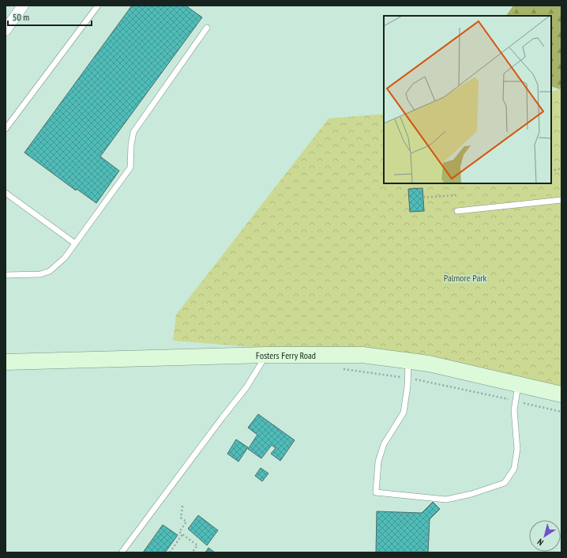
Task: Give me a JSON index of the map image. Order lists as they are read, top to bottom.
{
  "streets": {
    "street": ["Fosters Ferry Road"]
  },
  "parks": ["Palmore Park"],
  "scale_bar": "50 m",
  "north": "bottom left"
}
